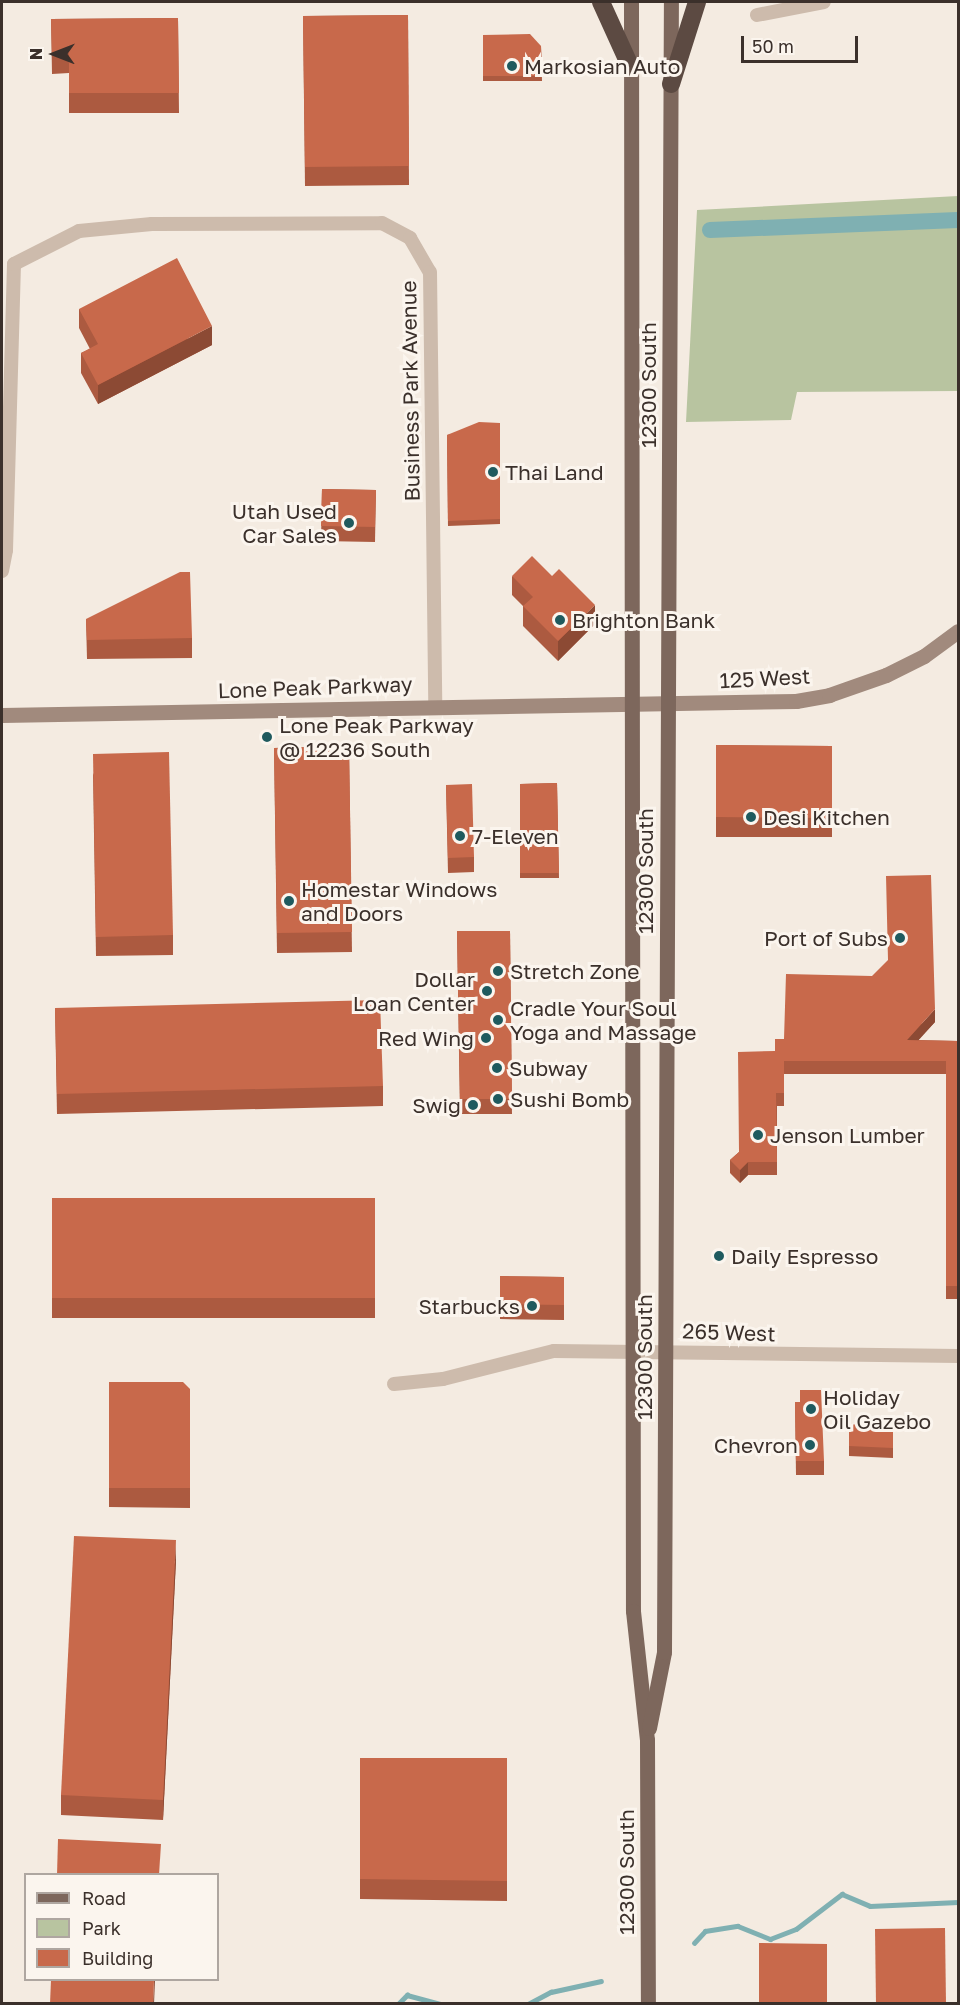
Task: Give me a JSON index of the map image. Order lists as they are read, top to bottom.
{
  "streets": {
    "main road": ["12300 South", "125 West", "Lone Peak Parkway"],
    "street": ["Business Park Avenue", "265 West"]
  },
  "crossings": [
    ["12300 South", "125 West"],
    ["12300 South", "Lone Peak Parkway"],
    ["12300 South", "265 West"],
    ["Business Park Avenue", "Lone Peak Parkway"],
    ["125 West", "Lone Peak Parkway"]
  ],
  "places": [
    "Markosian Auto",
    "Thai Land",
    "Utah Used Car Sales",
    "Brighton Bank",
    "Lone Peak Parkway @ 12236 South",
    "Desi Kitchen",
    "7-Eleven",
    "Homestar Windows and Doors",
    "Port of Subs",
    "Stretch Zone",
    "Dollar Loan Center",
    "Cradle Your Soul Yoga and Massage",
    "Red Wing",
    "Subway",
    "Sushi Bomb",
    "Swig",
    "Jenson Lumber",
    "Daily Espresso",
    "Starbucks",
    "Holiday Oil Gazebo",
    "Chevron"
  ],
  "legend": ["Road", "Park", "Building"],
  "scale_bar": "50 m",
  "north": "left"
}
